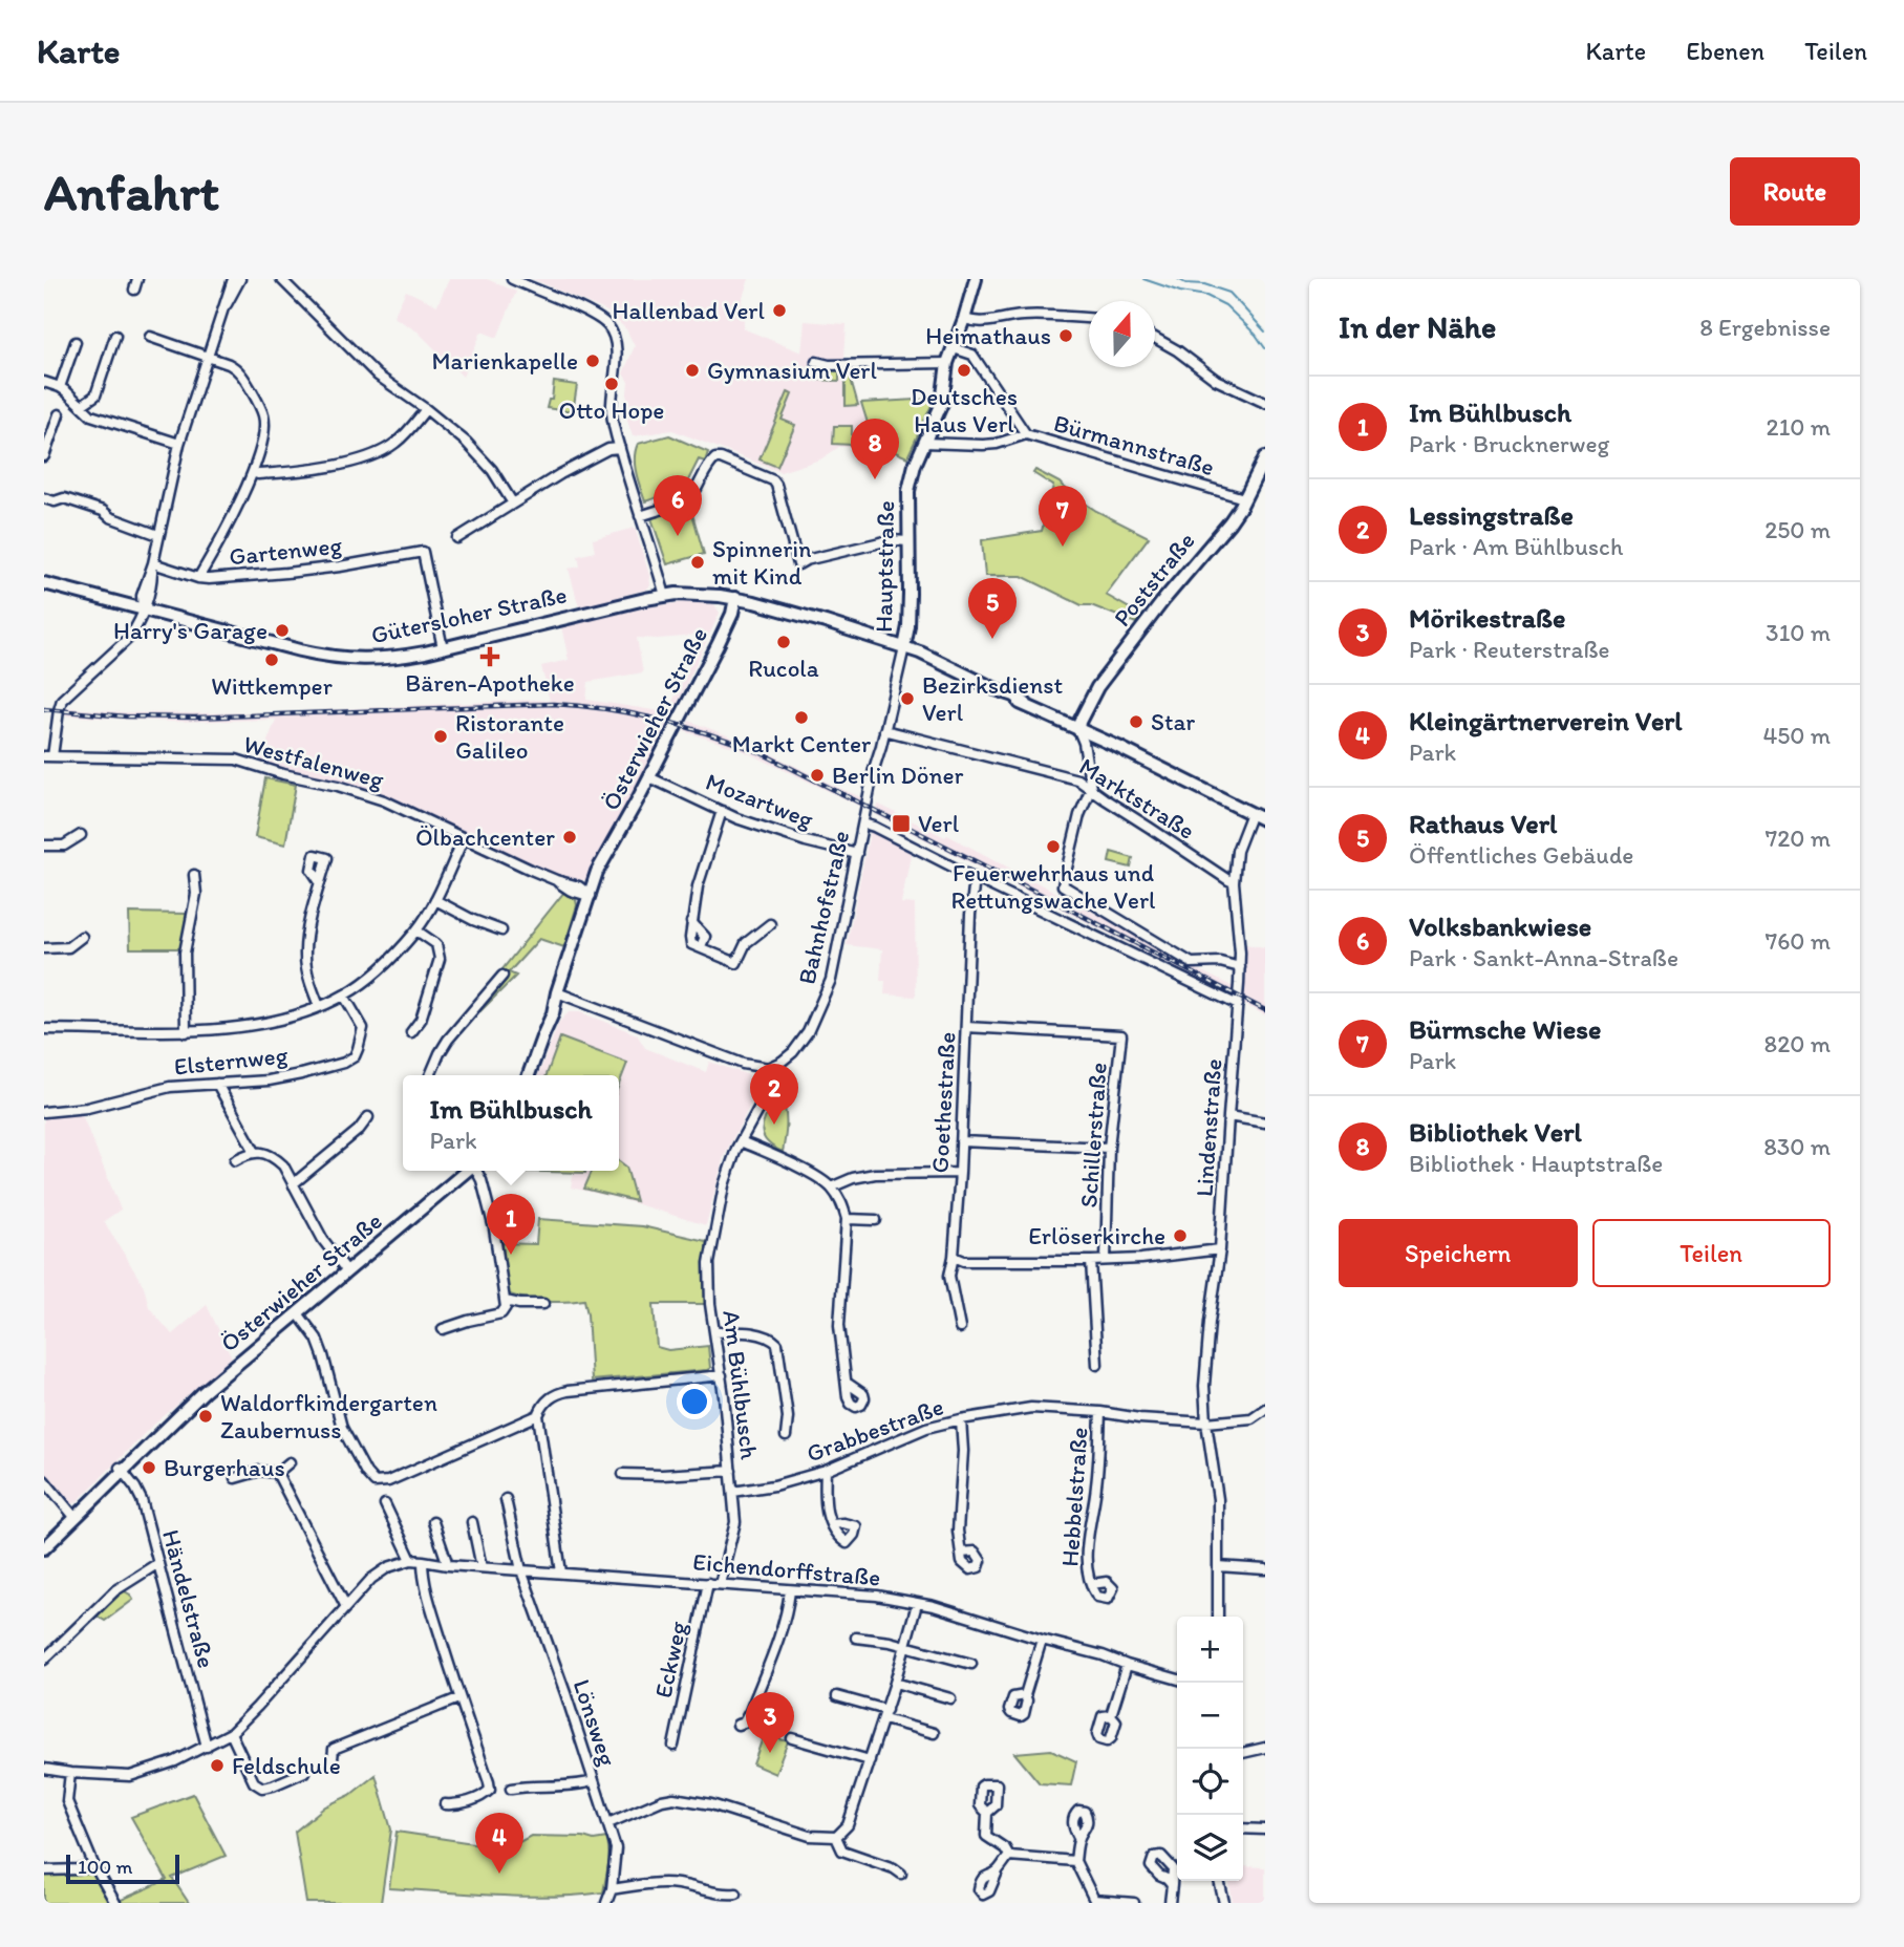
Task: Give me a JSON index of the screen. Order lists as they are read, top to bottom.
{
  "streets": {
    "street": [
      "Bürmannstraße",
      "Gartenweg",
      "Hauptstraße",
      "Poststraße",
      "Gütersloher Straße",
      "Österwieher Straße",
      "Westfalenweg",
      "Marktstraße",
      "Mozartweg",
      "Bahnhofstraße",
      "Elsternweg",
      "Goethestraße",
      "Lindenstraße",
      "Schillerstraße",
      "Am Bühlbusch",
      "Grabbestraße",
      "Hebbelstraße",
      "Eichendorffstraße",
      "Händelstraße",
      "Eckweg",
      "Lönsweg"
    ]
  },
  "crossings": [
    ["Bürmannstraße", "Hauptstraße"],
    ["Bürmannstraße", "Poststraße"],
    ["Gartenweg", "Gütersloher Straße"],
    ["Hauptstraße", "Gütersloher Straße"],
    ["Hauptstraße", "Bahnhofstraße"],
    ["Poststraße", "Gütersloher Straße"],
    ["Gütersloher Straße", "Österwieher Straße"],
    ["Gütersloher Straße", "Bahnhofstraße"],
    ["Gütersloher Straße", "Lindenstraße"],
    ["Österwieher Straße", "Westfalenweg"],
    ["Österwieher Straße", "Mozartweg"],
    ["Österwieher Straße", "Händelstraße"],
    ["Marktstraße", "Bahnhofstraße"],
    ["Marktstraße", "Lindenstraße"],
    ["Mozartweg", "Bahnhofstraße"],
    ["Bahnhofstraße", "Am Bühlbusch"],
    ["Goethestraße", "Schillerstraße"],
    ["Lindenstraße", "Grabbestraße"],
    ["Am Bühlbusch", "Grabbestraße"],
    ["Am Bühlbusch", "Eichendorffstraße"],
    ["Grabbestraße", "Hebbelstraße"],
    ["Eichendorffstraße", "Händelstraße"],
    ["Eichendorffstraße", "Eckweg"],
    ["Eichendorffstraße", "Lönsweg"]
  ],
  "places": {
    "other": [
      "Hallenbad Verl",
      "Heimathaus",
      "Marienkapelle",
      "Gymnasium Verl",
      "Deutsches Haus Verl",
      "Otto Hope",
      "Spinnerin mit Kind",
      "Harry's Garage",
      "Rucola",
      "Wittkemper",
      "Bezirksdienst Verl",
      "Markt Center",
      "Star",
      "Ristorante Galileo",
      "Berlin Döner",
      "Ölbachcenter",
      "Feuerwehrhaus und Rettungswache Verl",
      "Erlöserkirche",
      "Waldorfkindergarten Zaubernuss",
      "Burgerhaus",
      "Feldschule"
    ],
    "health": ["Bären-Apotheke"],
    "transit": ["Verl"]
  },
  "scale_bar": "100 m",
  "north": "top",
  "page": {
    "header": "Karte",
    "nav": ["Karte", "Ebenen", "Teilen"],
    "buttons": [
      "Route",
      ["Speichern", "Teilen"]
    ],
    "title": "Anfahrt",
    "heading": ["In der Nähe", "8 Ergebnisse"],
    "list": [
      {
        "mark": "1",
        "name": "Im Bühlbusch",
        "note": "Park · Brucknerweg",
        "value": "210 m"
      },
      {
        "mark": "2",
        "name": "Lessingstraße",
        "note": "Park · Am Bühlbusch",
        "value": "250 m"
      },
      {
        "mark": "3",
        "name": "Mörikestraße",
        "note": "Park · Reuterstraße",
        "value": "310 m"
      },
      {
        "mark": "4",
        "name": "Kleingärtnerverein Verl",
        "note": "Park",
        "value": "450 m"
      },
      {
        "mark": "5",
        "name": "Rathaus Verl",
        "note": "Öffentliches Gebäude",
        "value": "720 m"
      },
      {
        "mark": "6",
        "name": "Volksbankwiese",
        "note": "Park · Sankt-Anna-Straße",
        "value": "760 m"
      },
      {
        "mark": "7",
        "name": "Bürmsche Wiese",
        "note": "Park",
        "value": "820 m"
      },
      {
        "mark": "8",
        "name": "Bibliothek Verl",
        "note": "Bibliothek · Hauptstraße",
        "value": "830 m"
      }
    ],
    "pins": [
      "8",
      "6",
      "7",
      "5",
      "2",
      "1",
      "3",
      "4"
    ],
    "popup": ["Im Bühlbusch", "Park"],
    "map_buttons": ["+", "−"],
    "scale": "100 m"
  }
}
